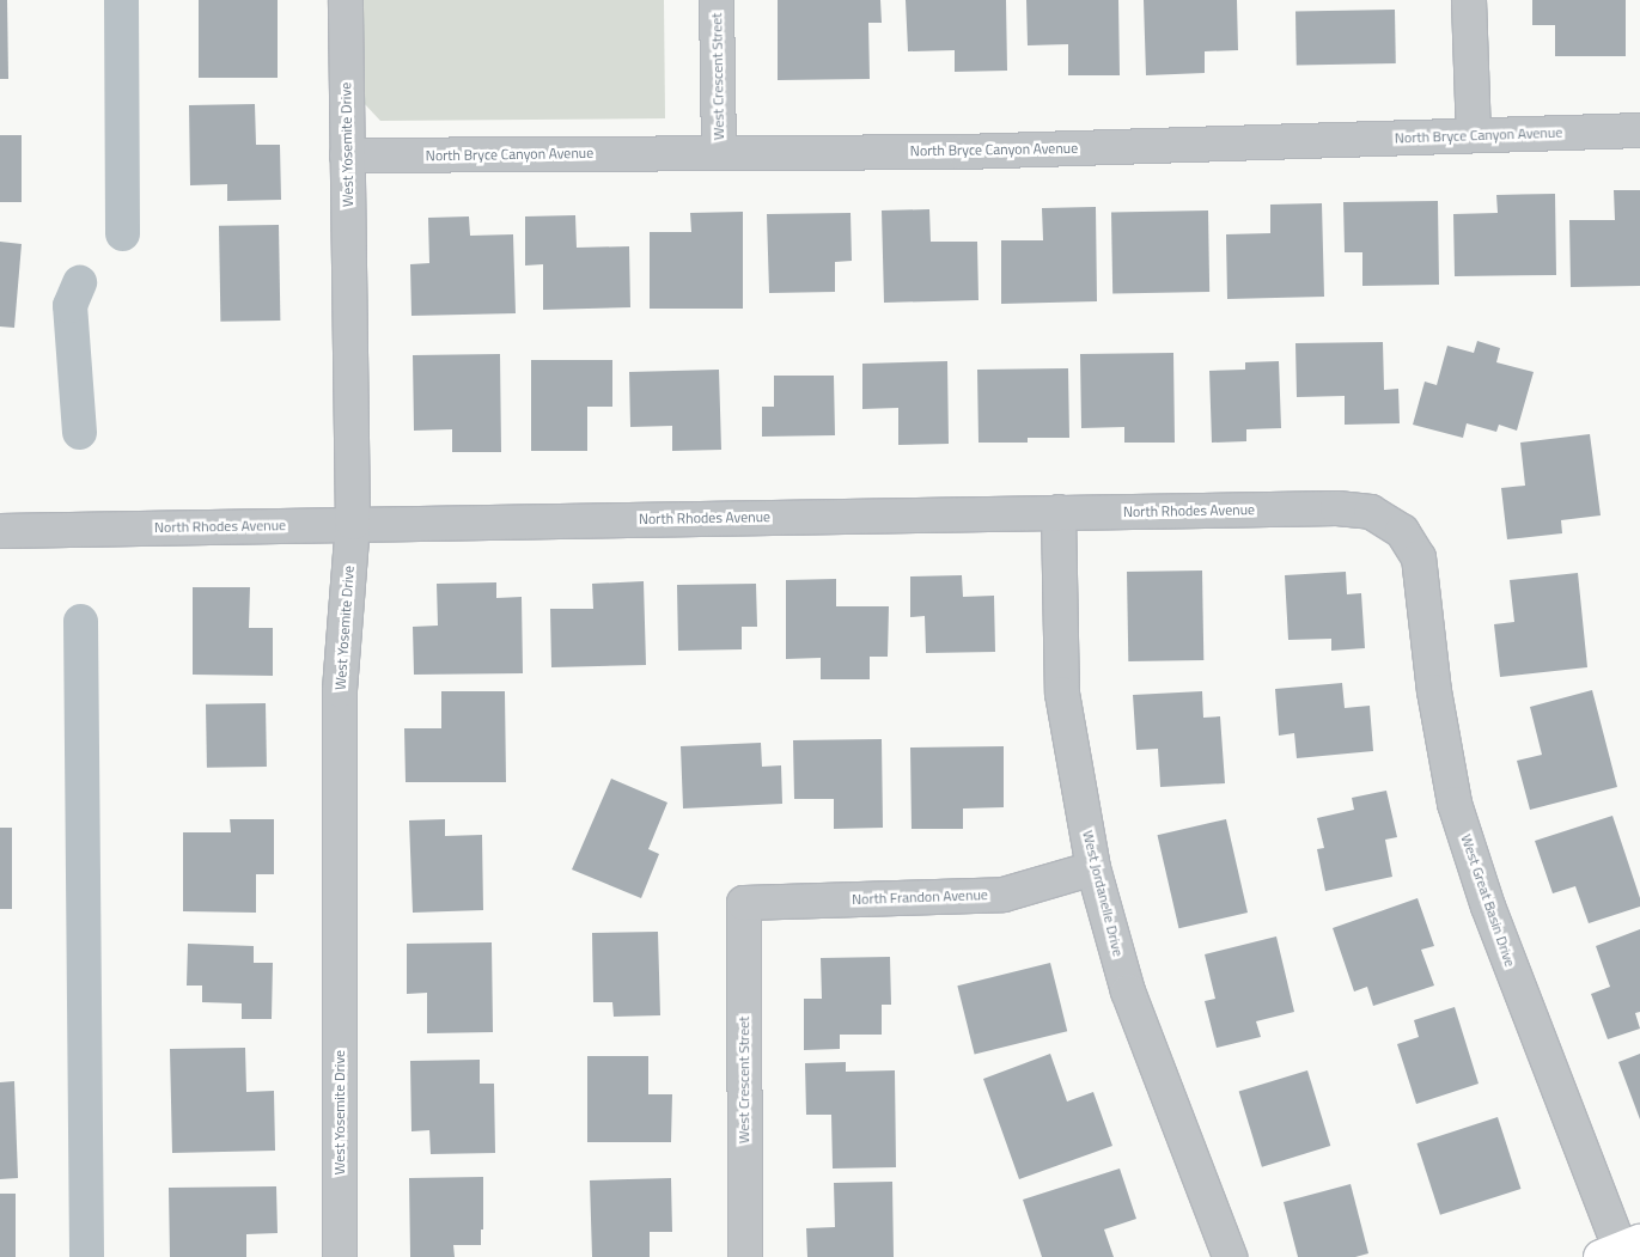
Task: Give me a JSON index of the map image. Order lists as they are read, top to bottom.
{
  "streets": {
    "street": [
      "West Crescent Street",
      "North Bryce Canyon Avenue",
      "West Yosemite Drive",
      "North Rhodes Avenue",
      "West Jordanelle Drive",
      "North Frandon Avenue",
      "West Great Basin Drive"
    ]
  },
  "crossings": [
    ["West Crescent Street", "North Bryce Canyon Avenue"],
    ["West Crescent Street", "North Frandon Avenue"],
    ["North Bryce Canyon Avenue", "West Yosemite Drive"],
    ["West Yosemite Drive", "North Rhodes Avenue"],
    ["North Rhodes Avenue", "West Jordanelle Drive"],
    ["North Rhodes Avenue", "West Great Basin Drive"],
    ["West Jordanelle Drive", "North Frandon Avenue"]
  ]
}
